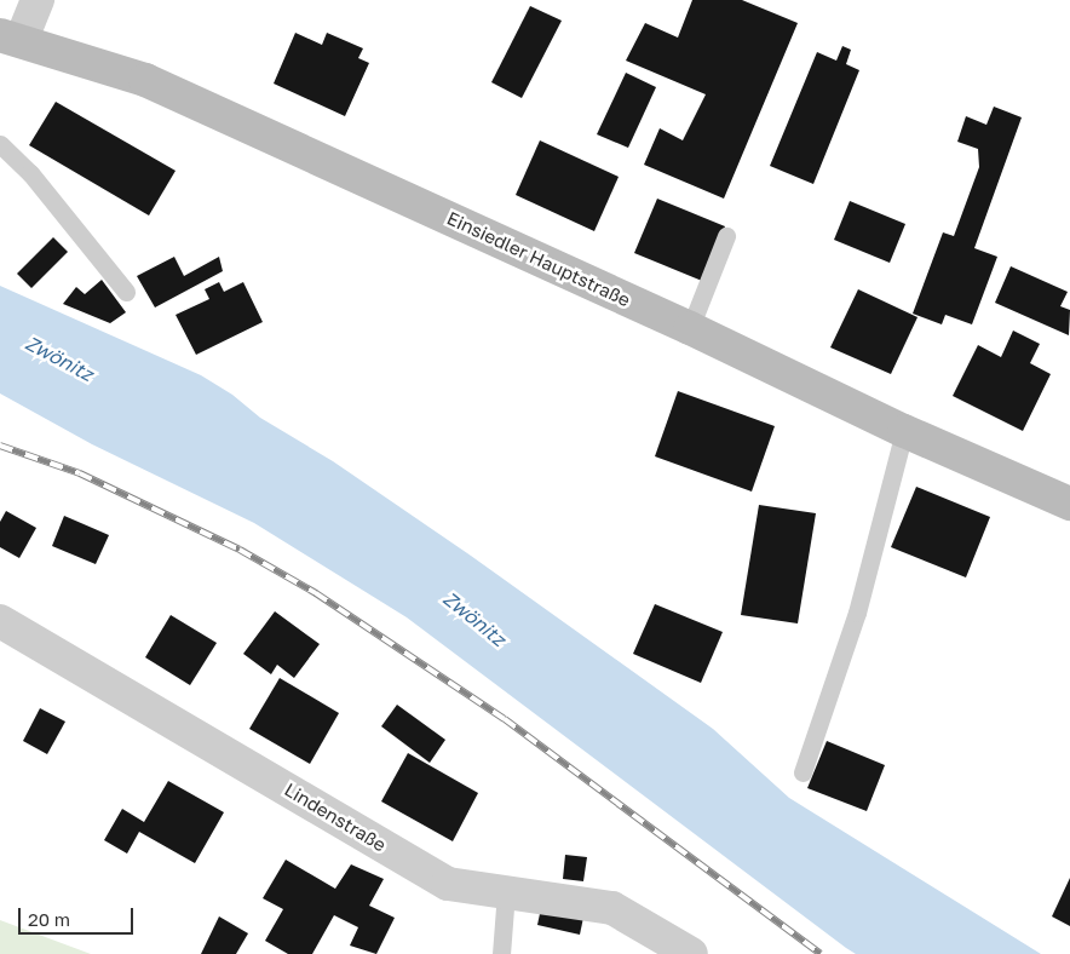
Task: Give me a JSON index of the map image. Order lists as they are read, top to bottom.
{
  "streets": {
    "main road": ["Einsiedler Hauptstraße"],
    "street": ["Lindenstraße"]
  },
  "water": ["Zwönitz"],
  "scale_bar": "20 m"
}
